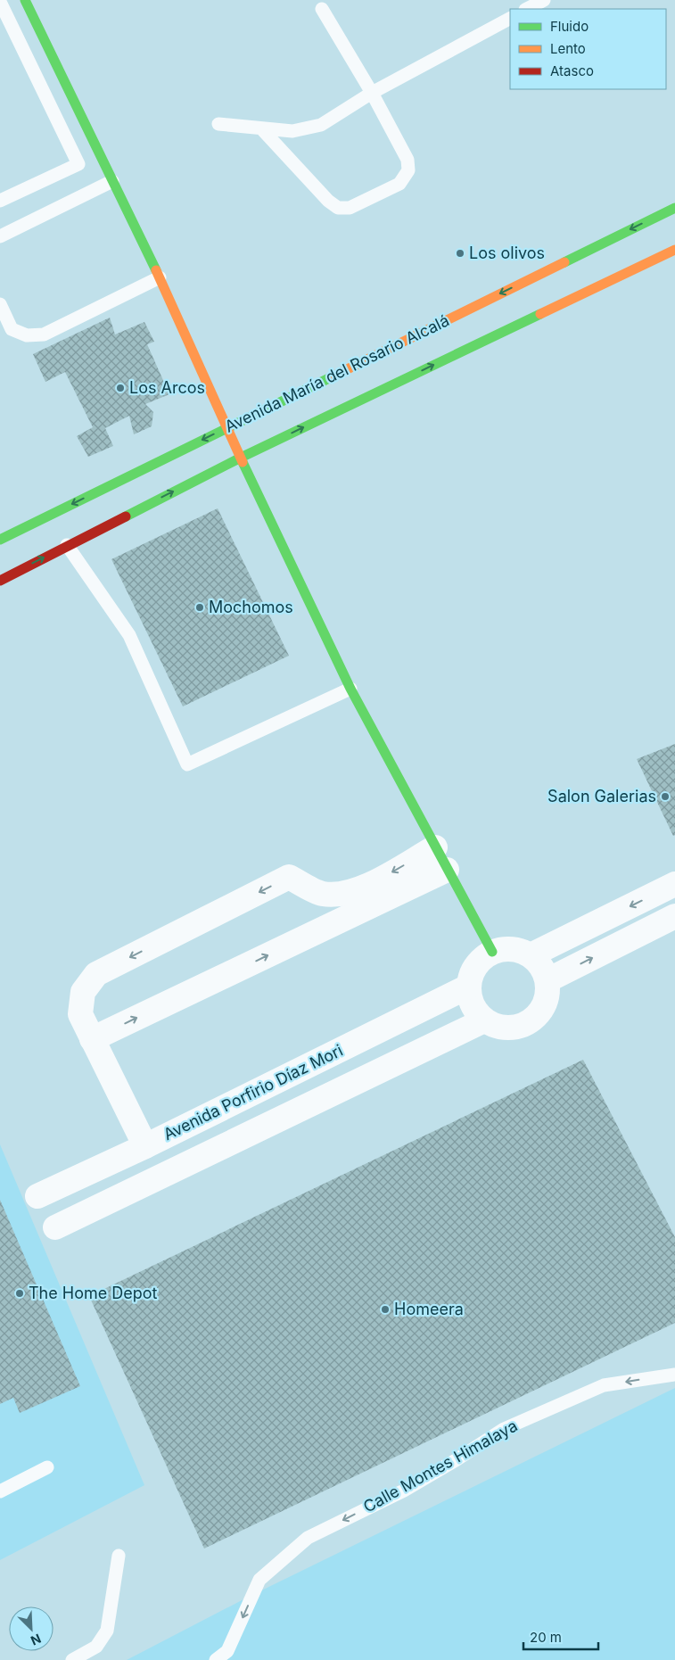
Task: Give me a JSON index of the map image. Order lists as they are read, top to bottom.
{
  "streets": {
    "street": ["Avenida María del Rosario Alcalá", "Avenida Porfirio Díaz Mori"],
    "lane": ["Calle Montes Himalaya"]
  },
  "one_way": ["Calle Montes Himalaya"],
  "places": [
    "Los olivos",
    "Los Arcos",
    "Mochomos",
    "Salon Galerias",
    "The Home Depot",
    "Homeera"
  ],
  "legend": ["Fluido", "Lento", "Atasco"],
  "scale_bar": "20 m",
  "north": "bottom right"
}
